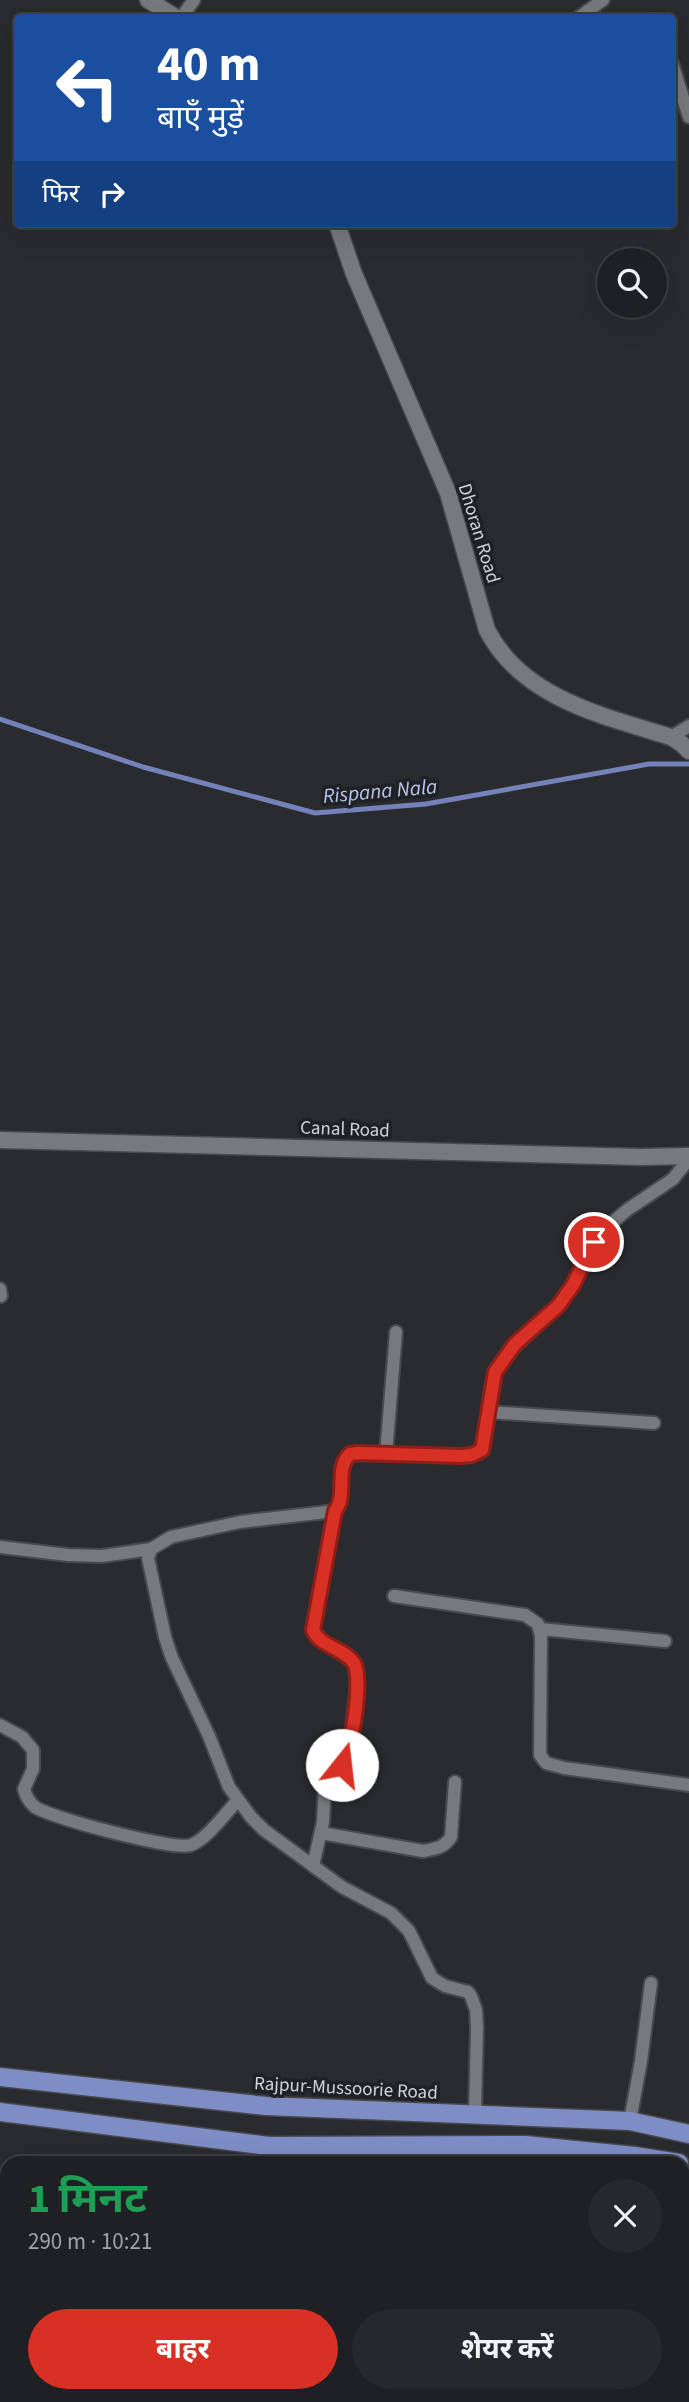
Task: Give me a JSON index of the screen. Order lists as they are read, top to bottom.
{
  "streets": {
    "main road": ["Rajpur-Mussoorie Road"],
    "street": ["Dhoran Road", "Canal Road"]
  },
  "water": ["Rispana Nala"],
  "page": {
    "turn": ["40 m", "बाएँ मुड़ें"],
    "then": "फिर",
    "heading": ["1 मिनट", "290 m · 10:21"],
    "buttons": ["बाहर", "शेयर करें"]
  }
}
